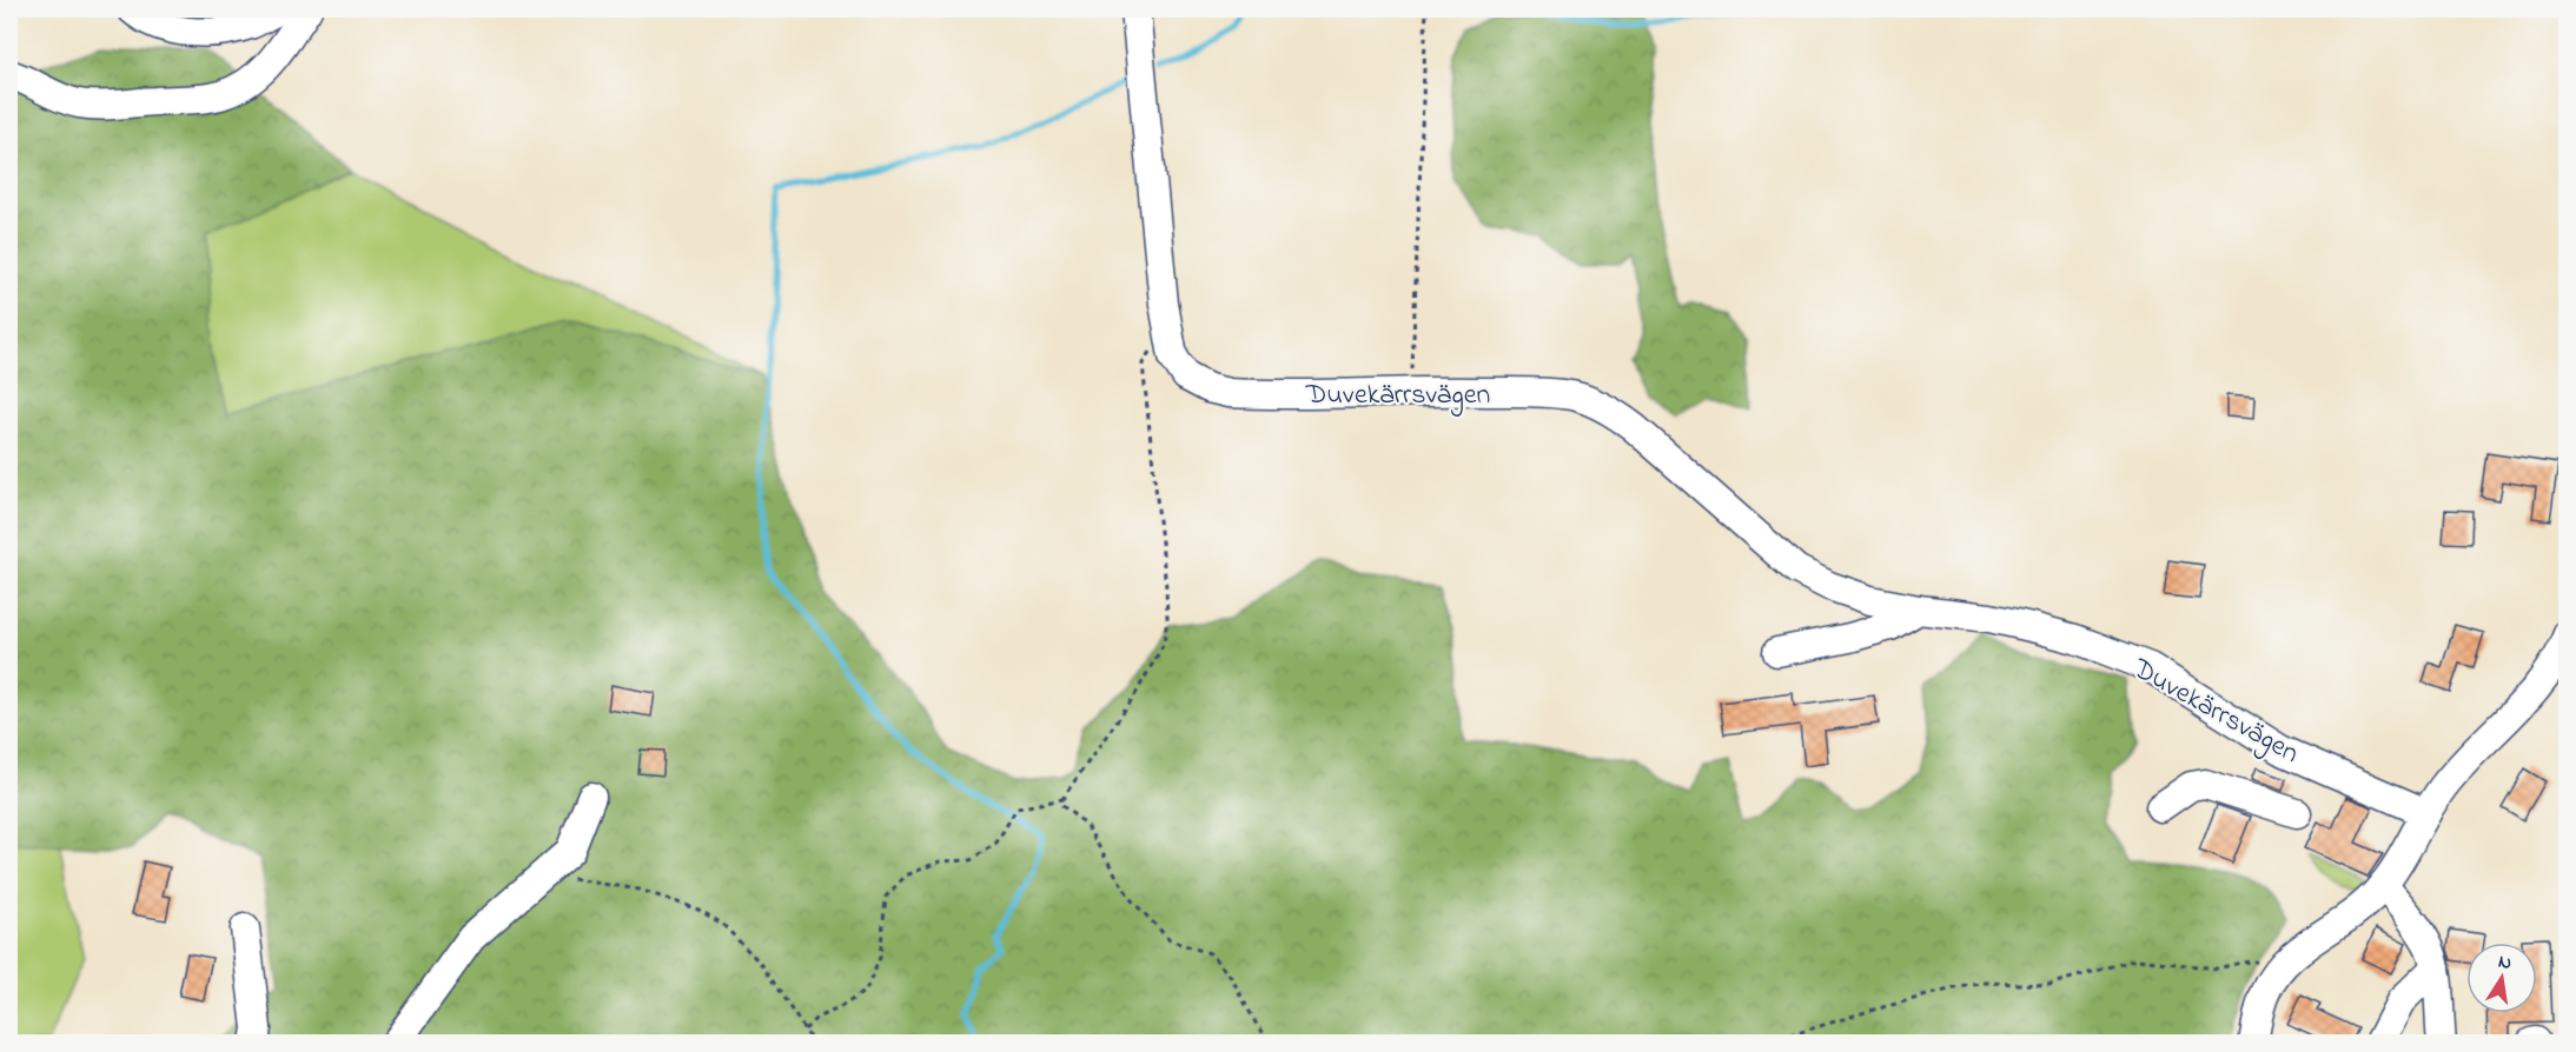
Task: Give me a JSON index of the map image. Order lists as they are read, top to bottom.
{
  "streets": {
    "street": ["Duvekärrsvägen"]
  },
  "north": "top"
}
